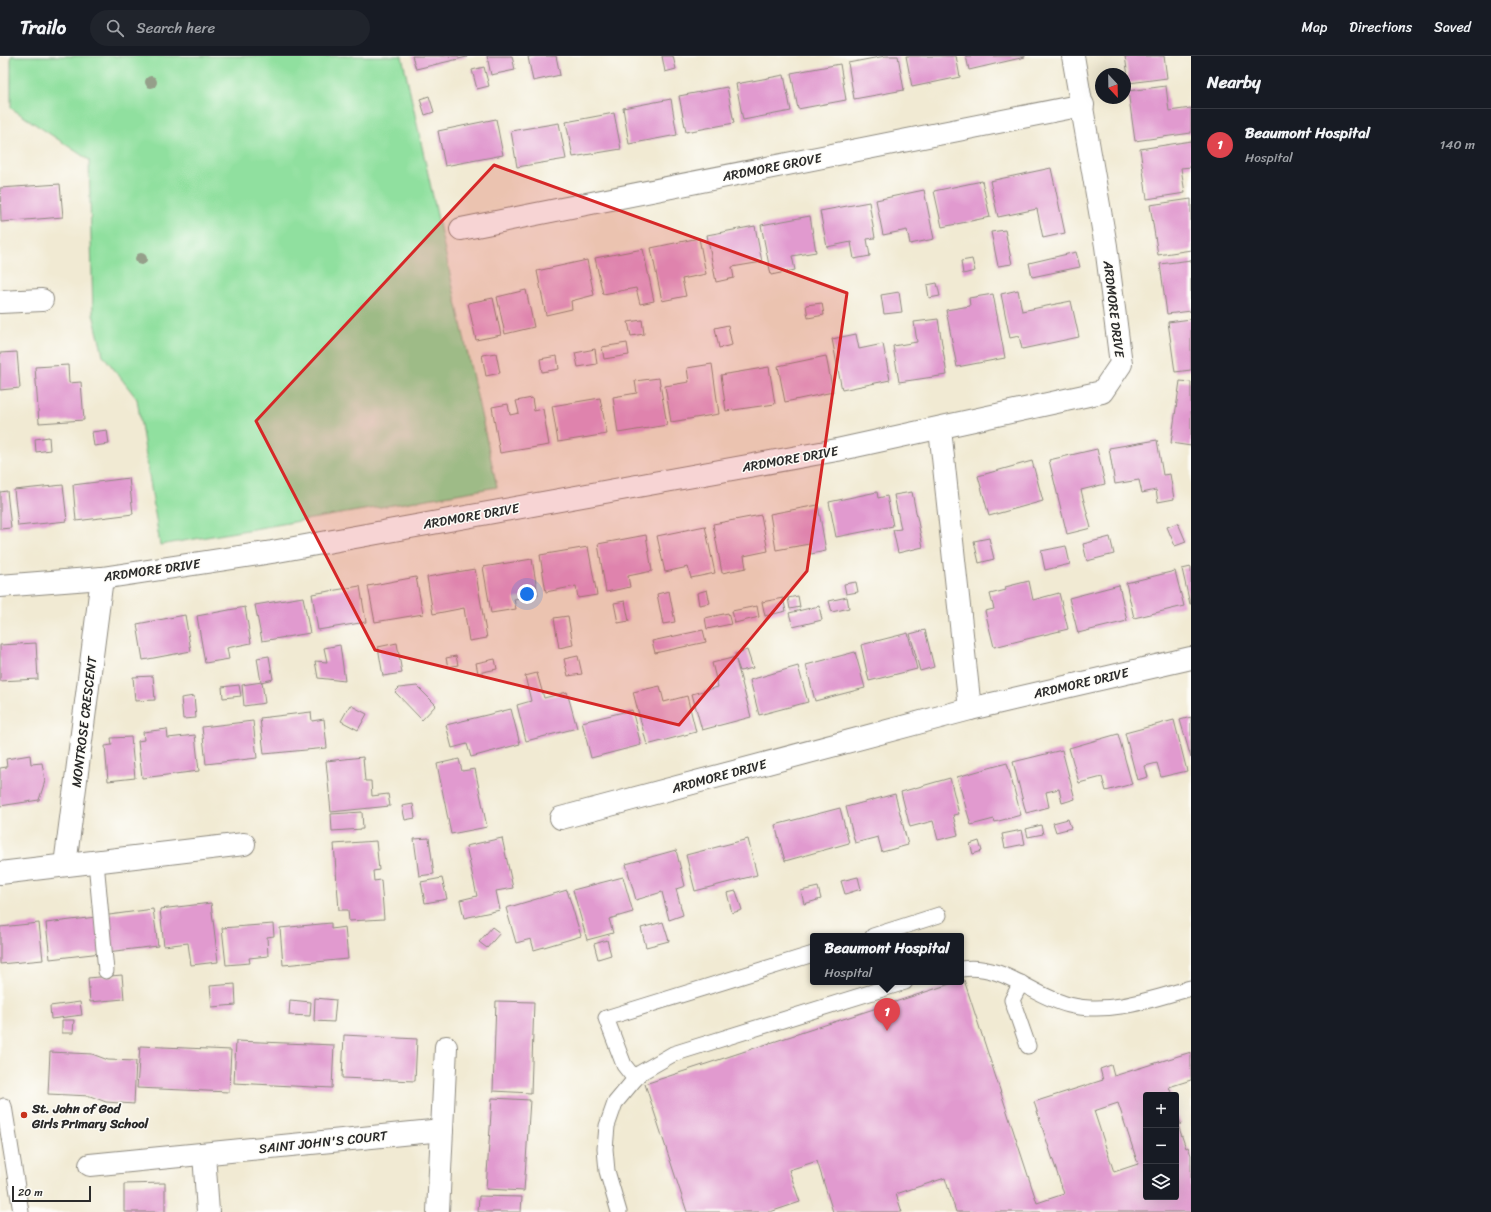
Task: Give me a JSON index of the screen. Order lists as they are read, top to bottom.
{
  "streets": {
    "street": [
      "ARDMORE GROVE",
      "ARDMORE DRIVE",
      "MONTROSE CRESCENT",
      "SAINT JOHN'S COURT"
    ]
  },
  "crossings": [
    ["ARDMORE GROVE", "ARDMORE DRIVE"],
    ["ARDMORE DRIVE", "MONTROSE CRESCENT"]
  ],
  "places": ["St. John of God Girls Primary School"],
  "scale_bar": "20 m",
  "north": "bottom",
  "page": {
    "header": "Trailo",
    "search": "Search here",
    "nav": ["Map", "Directions", "Saved"],
    "heading": "Nearby",
    "list": [
      {
        "mark": "1",
        "name": "Beaumont Hospital",
        "note": "Hospital",
        "value": "140 m"
      }
    ],
    "popup": ["Beaumont Hospital", "Hospital"],
    "pins": "1",
    "map_buttons": ["+", "−"],
    "scale": "20 m"
  }
}
